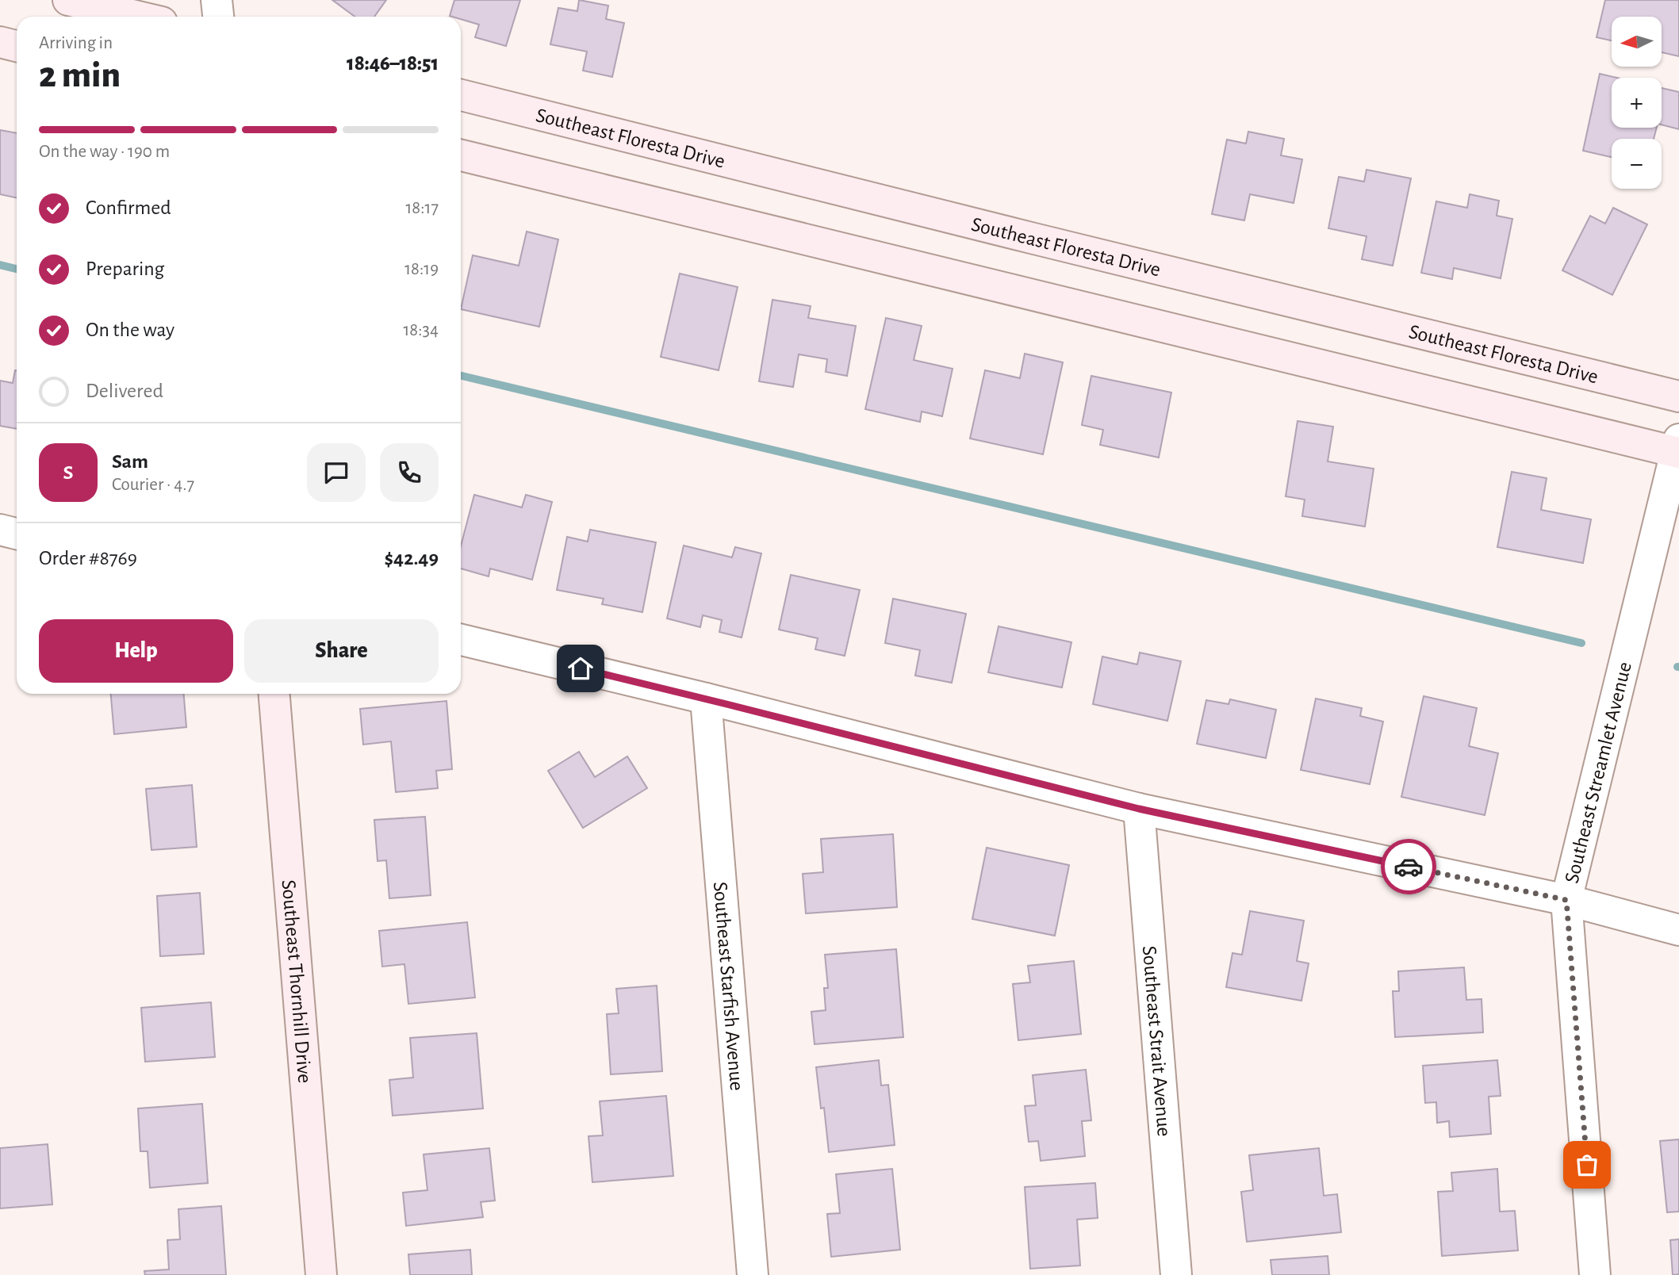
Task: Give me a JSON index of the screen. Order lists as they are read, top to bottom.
{
  "streets": {
    "street": [
      "Southeast Floresta Drive",
      "Southeast Streamlet Avenue",
      "Southeast Thornhill Drive",
      "Southeast Starfish Avenue",
      "Southeast Strait Avenue"
    ]
  },
  "north": "left",
  "page": {
    "map_buttons": ["+", "−"],
    "heading": ["2 min", "Arriving in", "18:46–18:51"],
    "panel": [
      "Sam",
      "Courier · 4.7",
      "Order #8769",
      "$42.49"
    ],
    "bar": "On the way · 190 m",
    "list": [
      ["Confirmed", "18:17"],
      ["Preparing", "18:19"],
      ["On the way", "18:34"],
      "Delivered"
    ],
    "round": "S",
    "buttons": ["Help", "Share"]
  }
}
